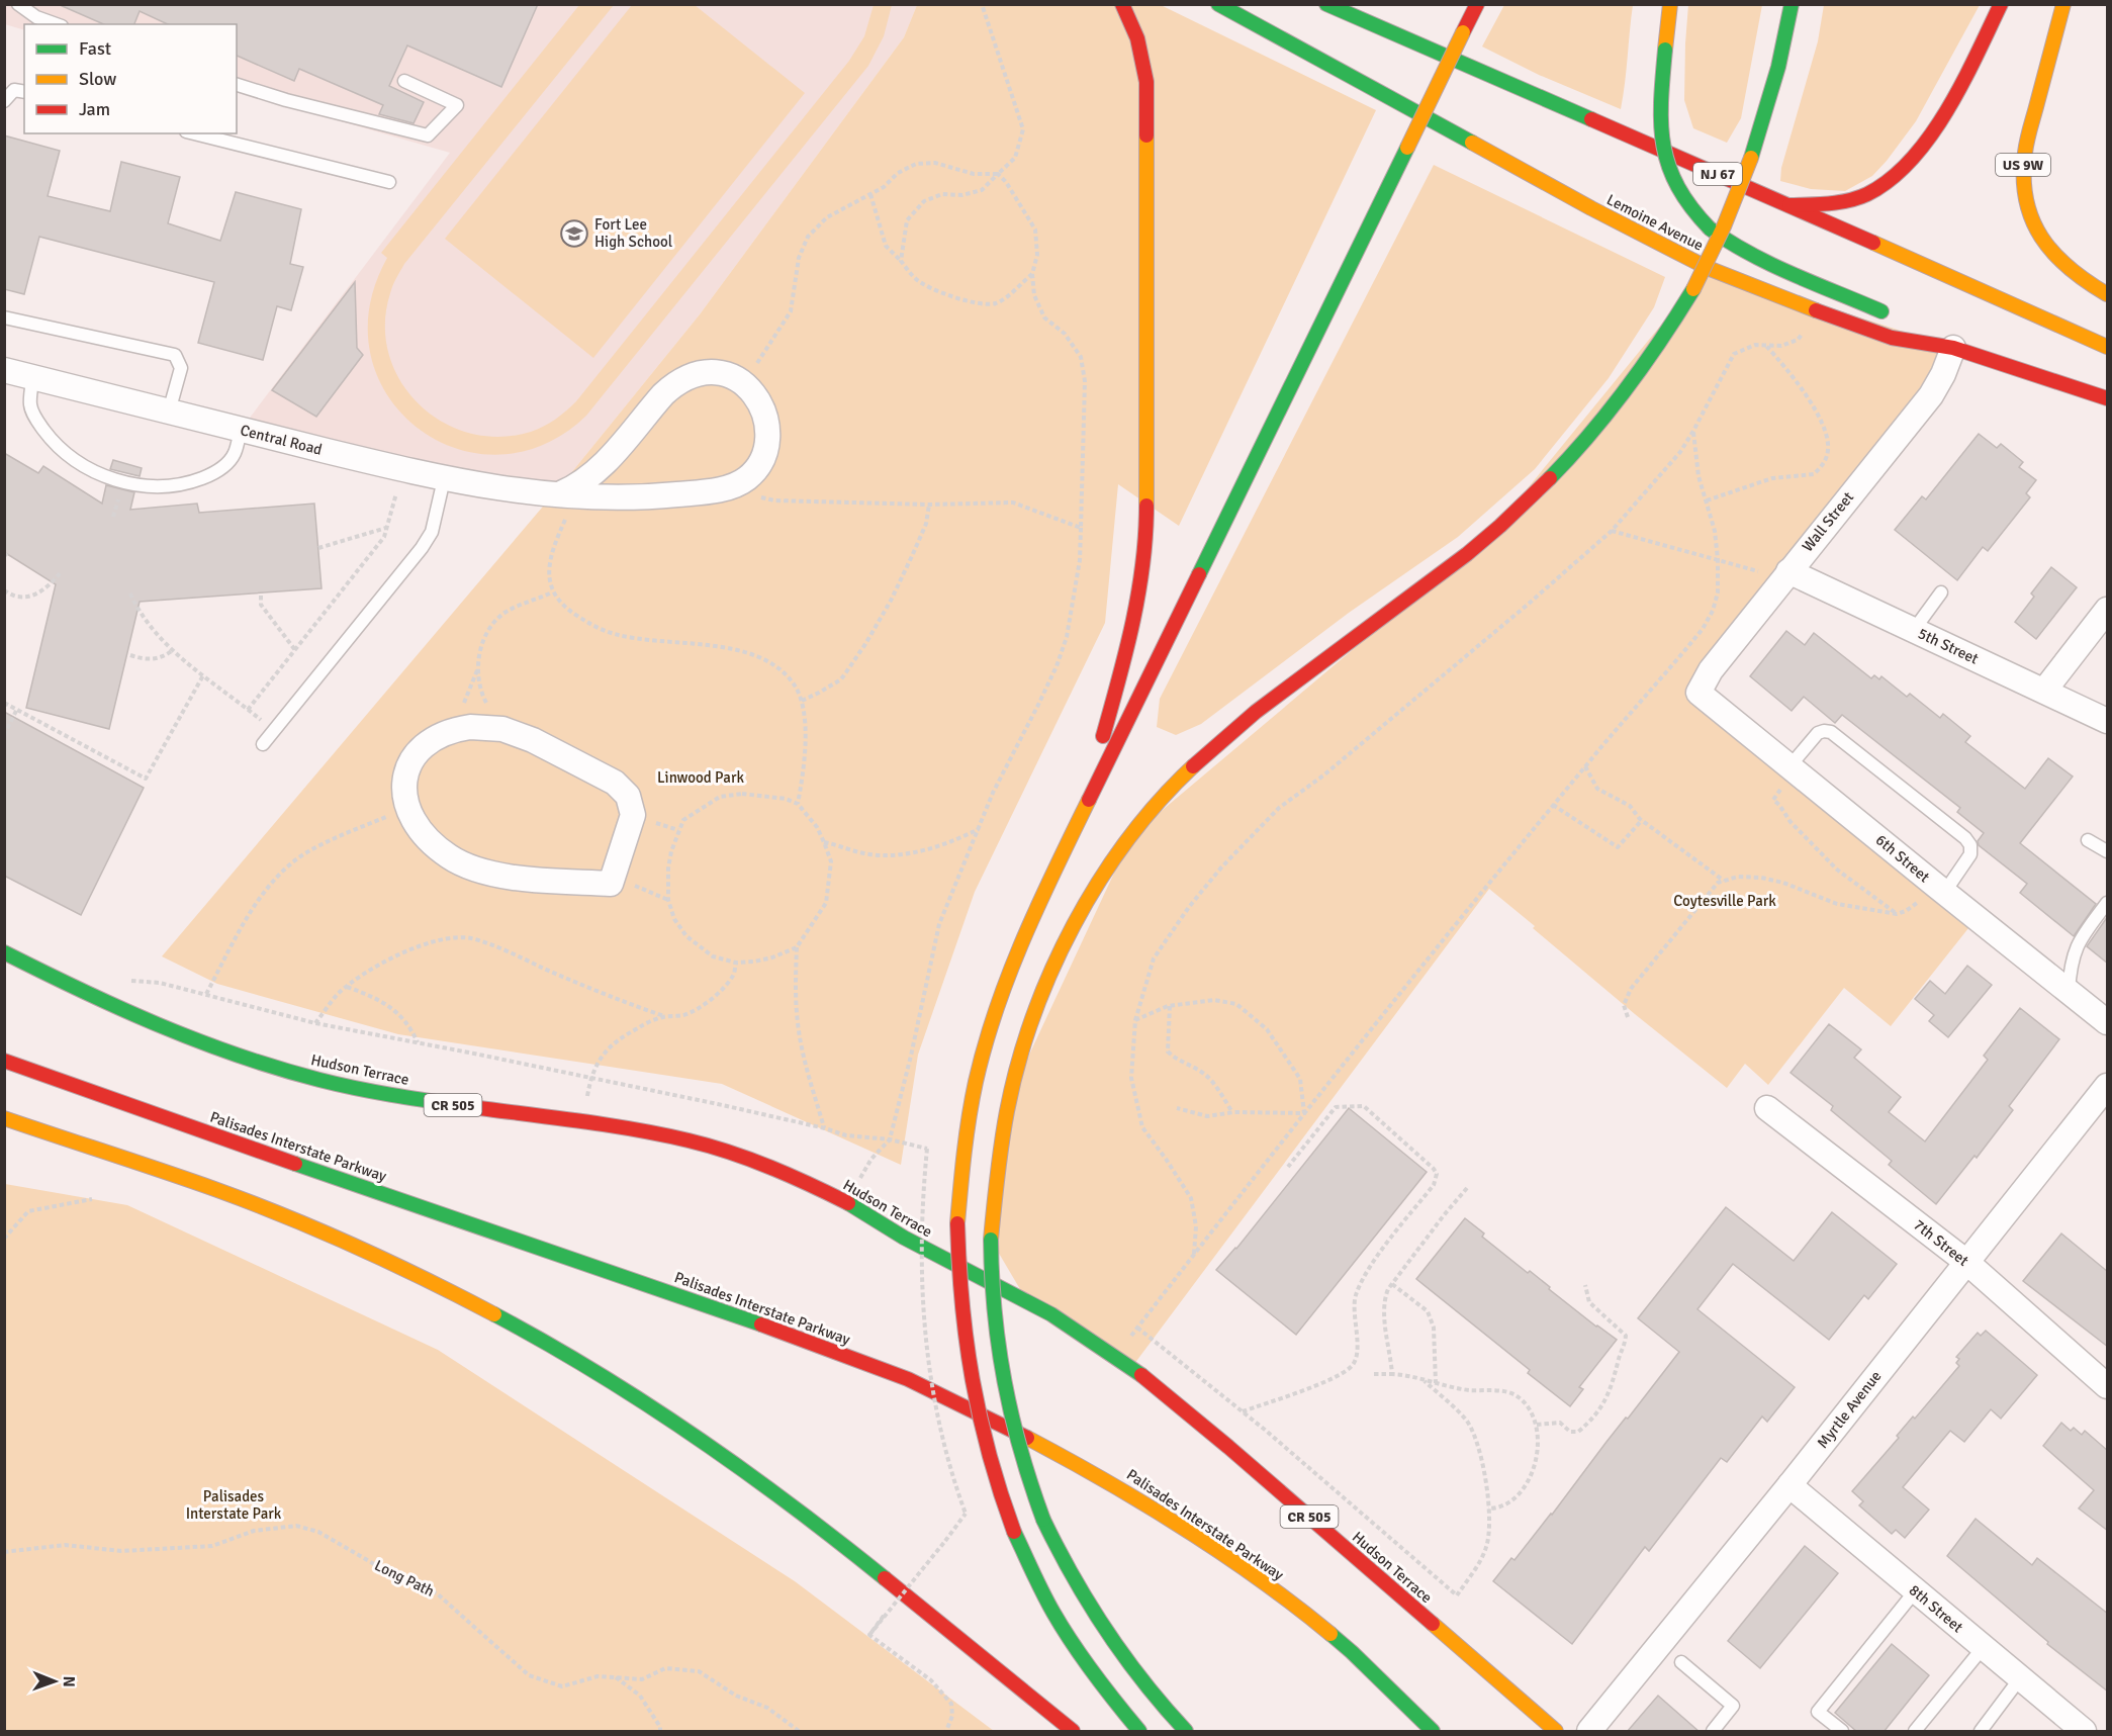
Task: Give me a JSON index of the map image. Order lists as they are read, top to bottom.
{
  "streets": {
    "main road": [
      "US 9W",
      "NJ 67",
      "Lemoine Avenue",
      "Hudson Terrace",
      "CR 505",
      "Palisades Interstate Parkway"
    ],
    "street": [
      "Central Road",
      "Wall Street",
      "5th Street",
      "6th Street",
      "7th Street",
      "Myrtle Avenue",
      "8th Street"
    ],
    "path": ["Long Path"]
  },
  "crossings": [
    ["Lemoine Avenue", "Wall Street"],
    ["Wall Street", "5th Street"],
    ["Wall Street", "6th Street"],
    ["7th Street", "Myrtle Avenue"],
    ["Myrtle Avenue", "8th Street"]
  ],
  "parks": ["Linwood Park", "Coytesville Park", "Palisades Interstate Park"],
  "places": {
    "school or university": ["Fort Lee High School"]
  },
  "legend": ["Fast", "Slow", "Jam"],
  "north": "right"
}
